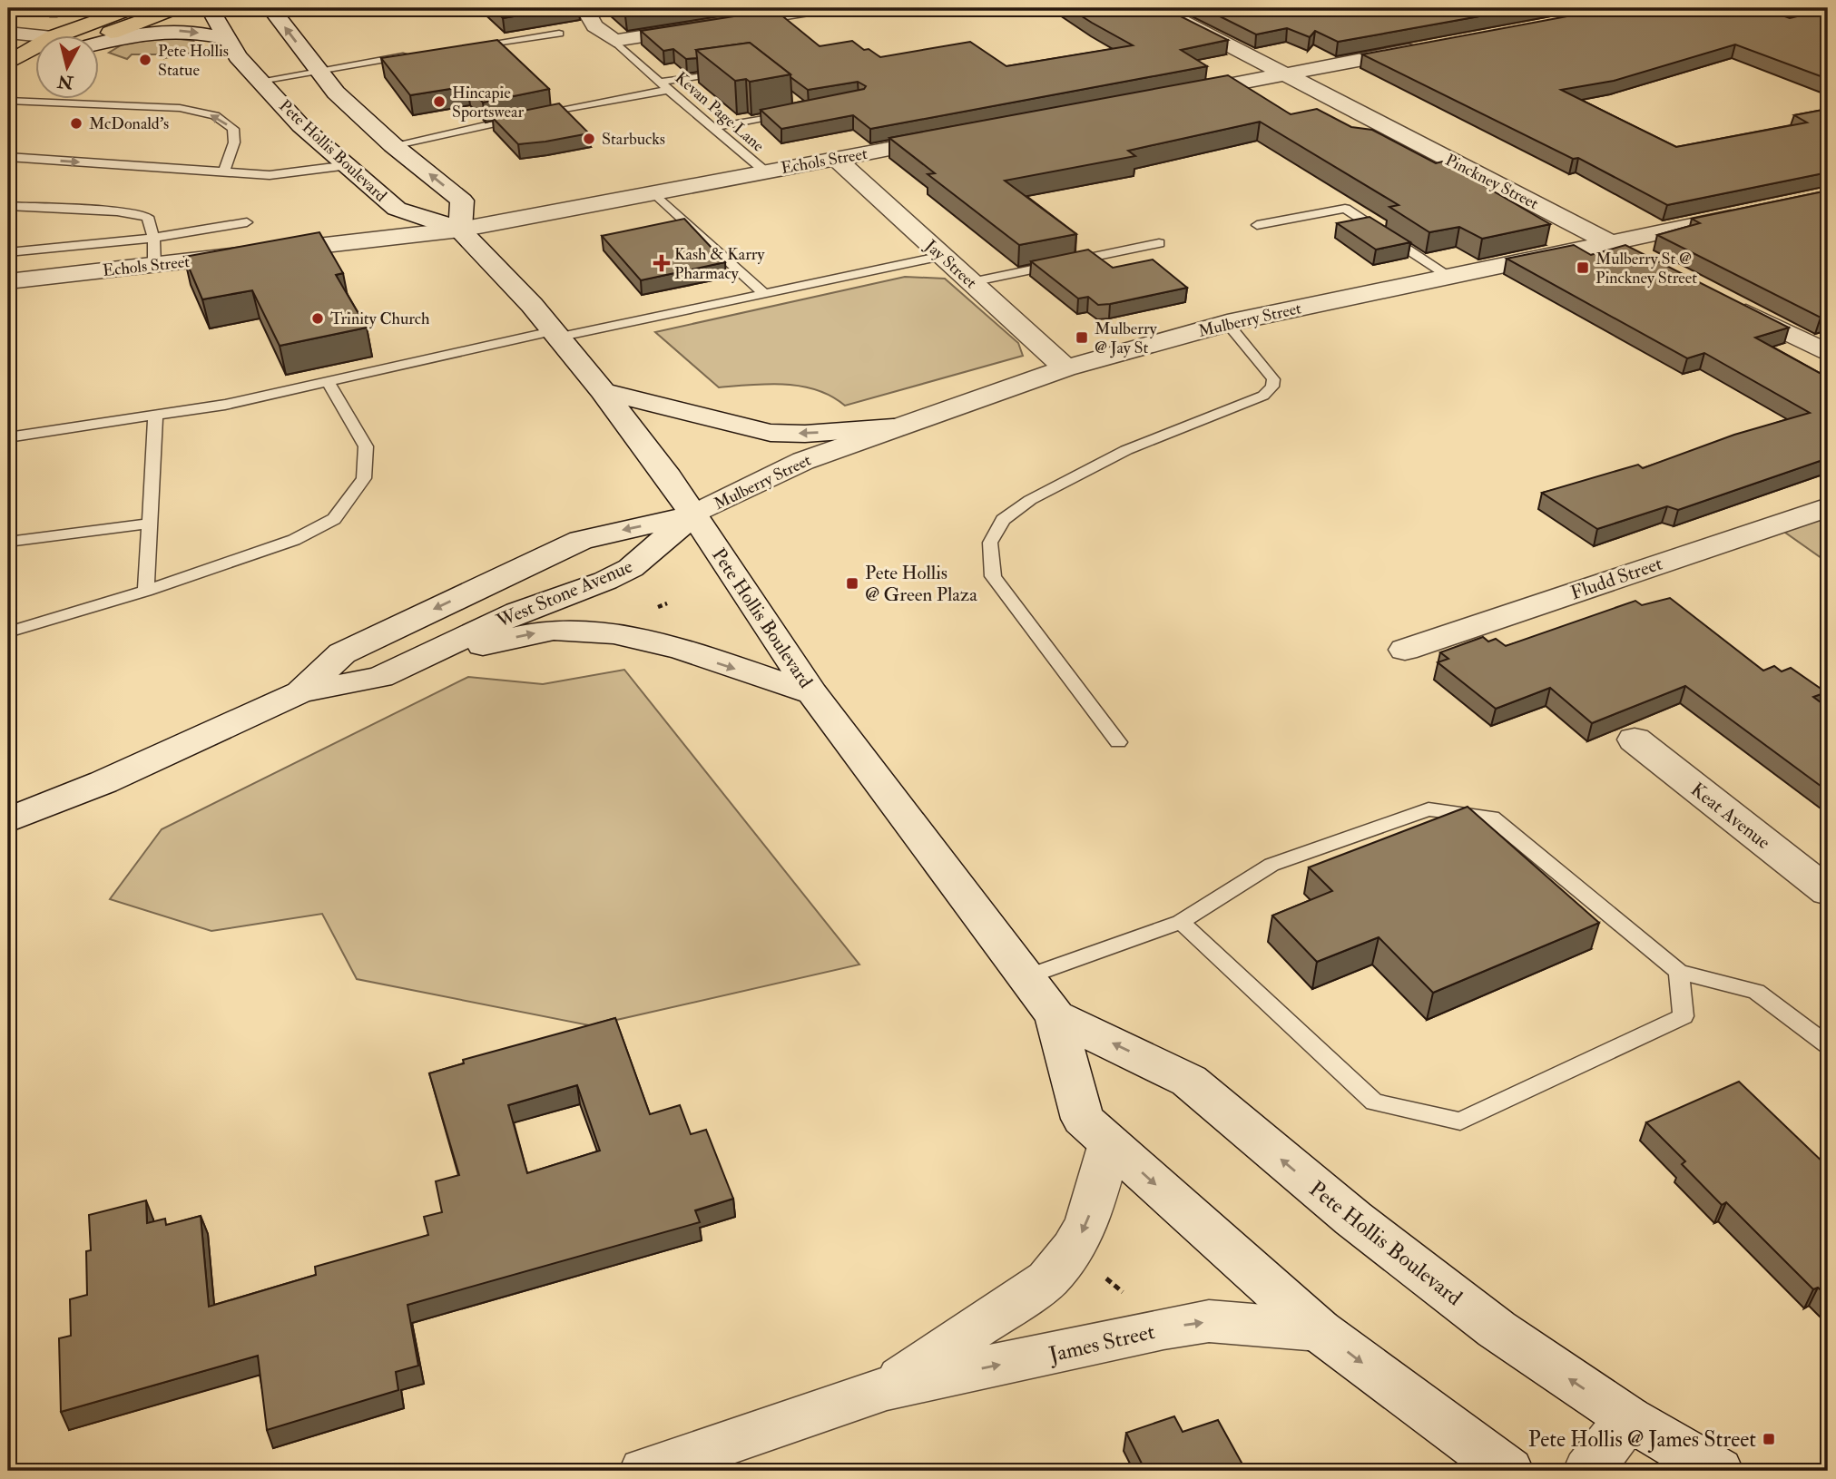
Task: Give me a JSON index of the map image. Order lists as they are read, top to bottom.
{
  "streets": {
    "street": [
      "Pete Hollis Boulevard",
      "Echols Street",
      "Pinckney Street",
      "Jay Street",
      "Mulberry Street",
      "Fludd Street",
      "West Stone Avenue",
      "Keat Avenue",
      "James Street"
    ],
    "lane": ["Kevan Page Lane"]
  },
  "crossings": [
    ["Kevan Page Lane", "Echols Street"],
    ["Pete Hollis Boulevard", "Echols Street"],
    ["Pete Hollis Boulevard", "Mulberry Street"],
    ["Pete Hollis Boulevard", "West Stone Avenue"],
    ["Pete Hollis Boulevard", "James Street"],
    ["Echols Street", "Jay Street"],
    ["Pinckney Street", "Mulberry Street"],
    ["Jay Street", "Mulberry Street"],
    ["Mulberry Street", "West Stone Avenue"]
  ],
  "places": {
    "other": [
      "Pete Hollis Statue",
      "Hincapie Sportswear",
      "McDonald's",
      "Starbucks",
      "Trinity Church"
    ],
    "health": ["Kash & Karry Pharmacy"],
    "transit": [
      "Mulberry St @ Pinckney Street",
      "Mulberry @ Jay St",
      "Pete Hollis @ Green Plaza",
      "Pete Hollis @ James Street"
    ]
  },
  "north": "bottom"
}
